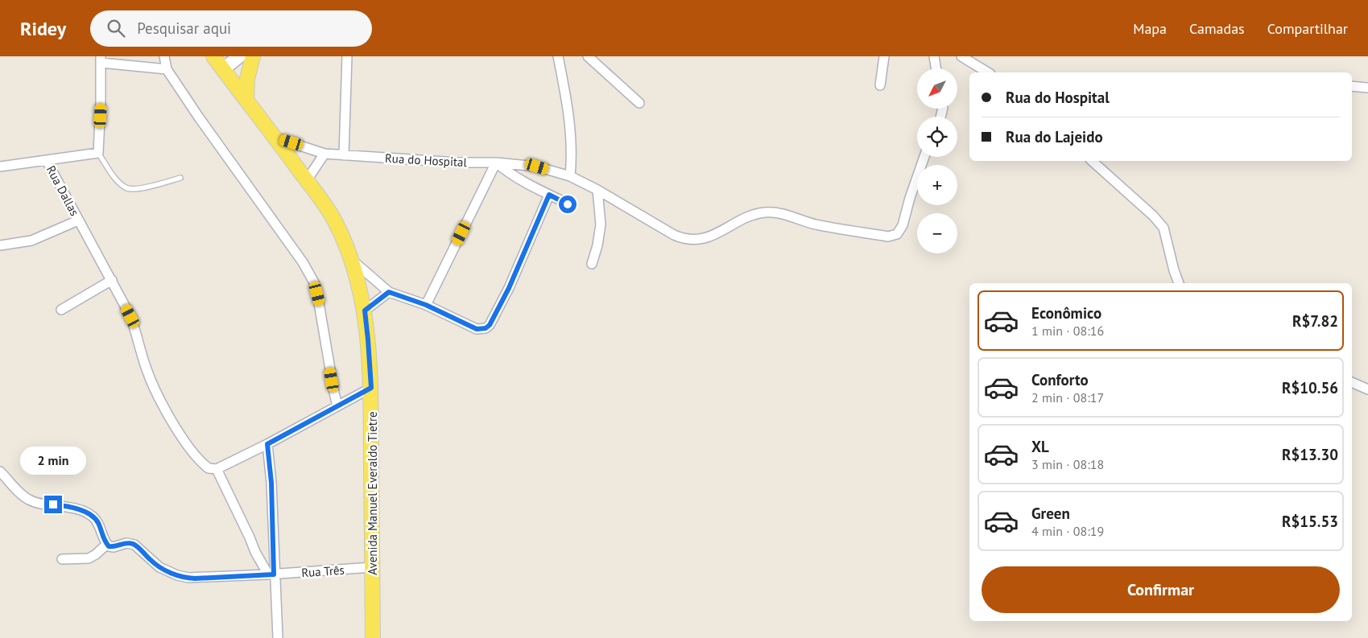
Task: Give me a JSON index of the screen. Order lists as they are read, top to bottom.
{
  "streets": {
    "main road": ["Avenida Manuel Everaldo Tietre"],
    "street": ["Rua do Hospital", "Rua Dallas", "Rua Três"]
  },
  "crossings": [
    ["Rua do Hospital", "Avenida Manuel Everaldo Tietre"],
    ["Avenida Manuel Everaldo Tietre", "Rua Três"]
  ],
  "north": "bottom left",
  "page": {
    "header": "Ridey",
    "search": "Pesquisar aqui",
    "nav": ["Mapa", "Camadas", "Compartilhar"],
    "map_buttons": ["+", "−"],
    "banner": ["Rua do Hospital", "Rua do Lajeido"],
    "list": [
      {
        "name": "Econômico",
        "note": "1 min · 08:16",
        "value": "R$7.82"
      },
      {
        "name": "Conforto",
        "note": "2 min · 08:17",
        "value": "R$10.56"
      },
      {
        "name": "XL",
        "note": "3 min · 08:18",
        "value": "R$13.30"
      },
      {
        "name": "Green",
        "note": "4 min · 08:19",
        "value": "R$15.53"
      }
    ],
    "bubble": "2 min",
    "buttons": "Confirmar"
  }
}
